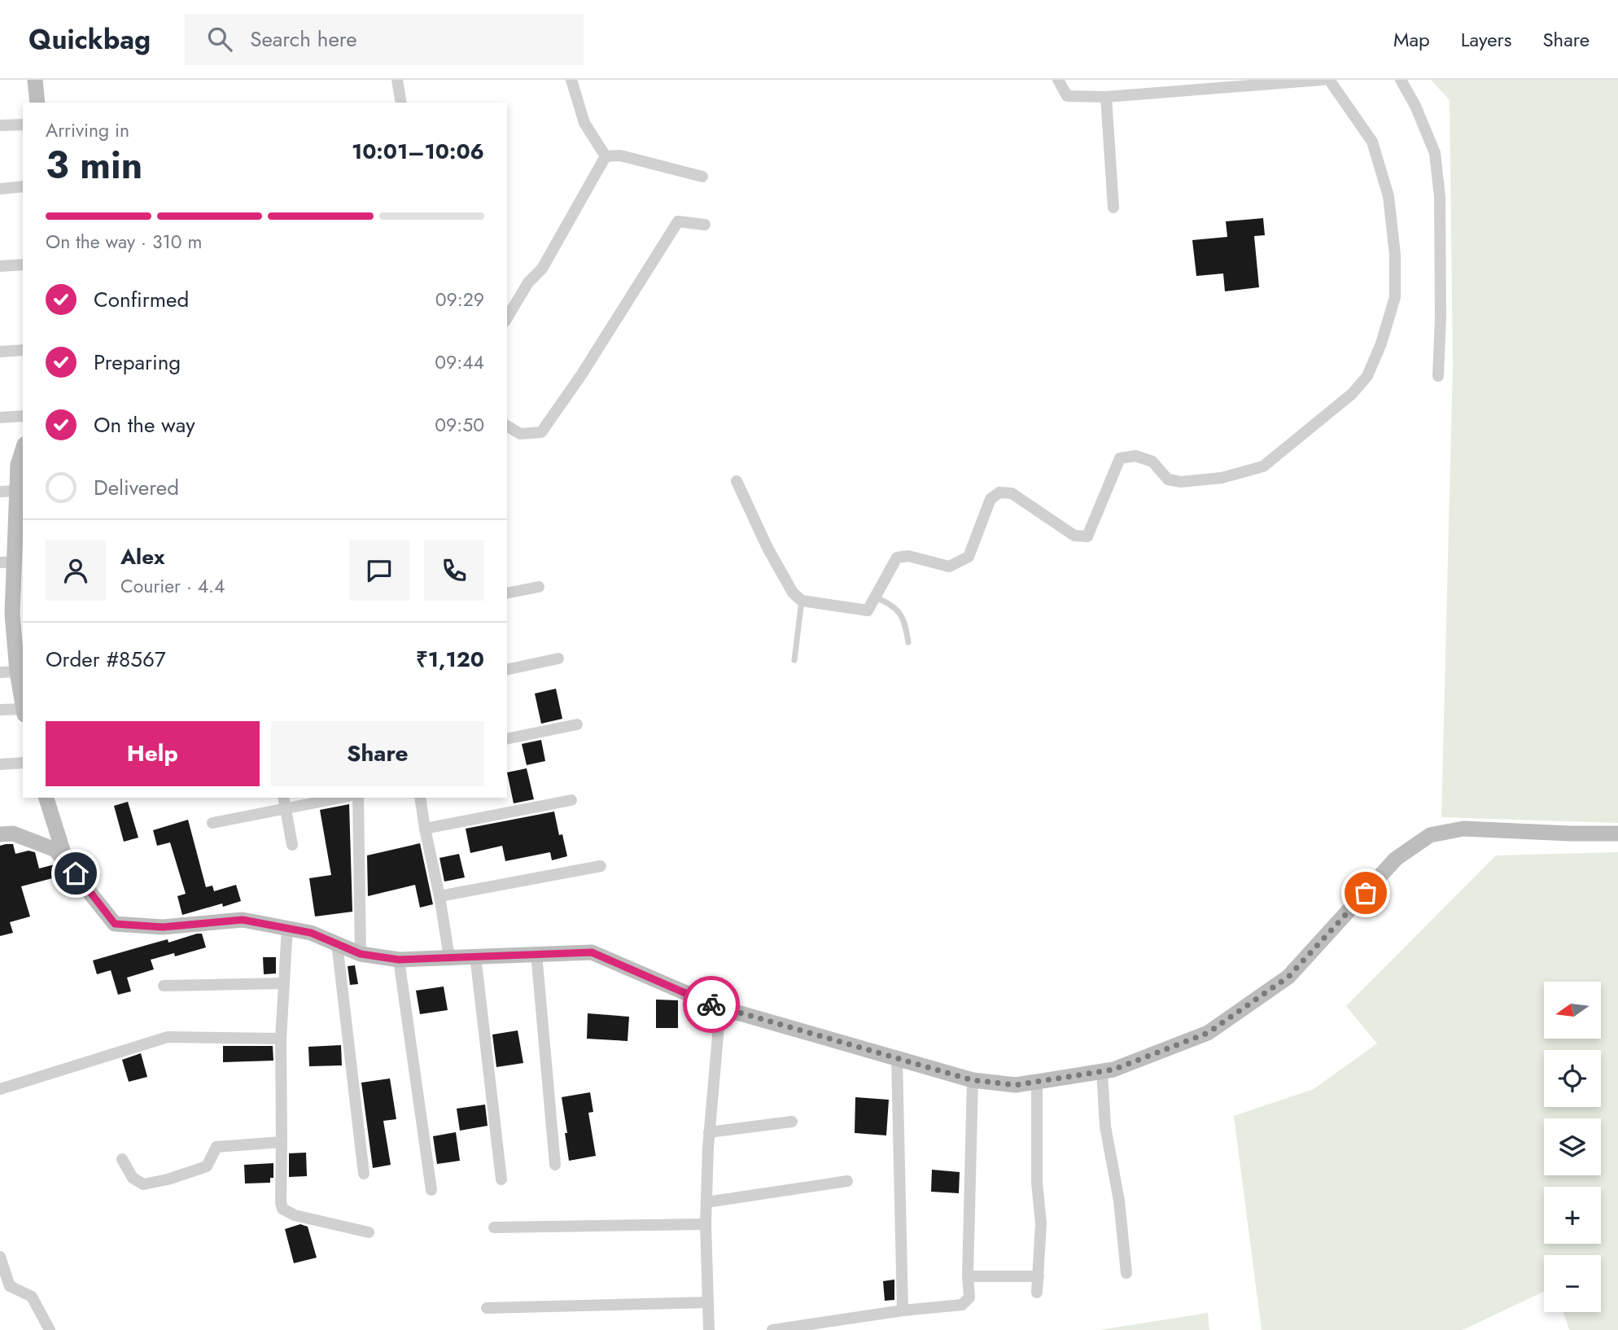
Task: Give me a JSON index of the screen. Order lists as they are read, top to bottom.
{
  "north": "left",
  "page": {
    "header": "Quickbag",
    "search": "Search here",
    "nav": ["Map", "Layers", "Share"],
    "heading": ["3 min", "Arriving in", "10:01–10:06"],
    "panel": [
      "Alex",
      "Courier · 4.4",
      "Order #8567",
      "₹1,120"
    ],
    "bar": "On the way · 310 m",
    "list": [
      ["Confirmed", "09:29"],
      ["Preparing", "09:44"],
      ["On the way", "09:50"],
      "Delivered"
    ],
    "buttons": ["Help", "Share"],
    "map_buttons": ["+", "−"]
  }
}
